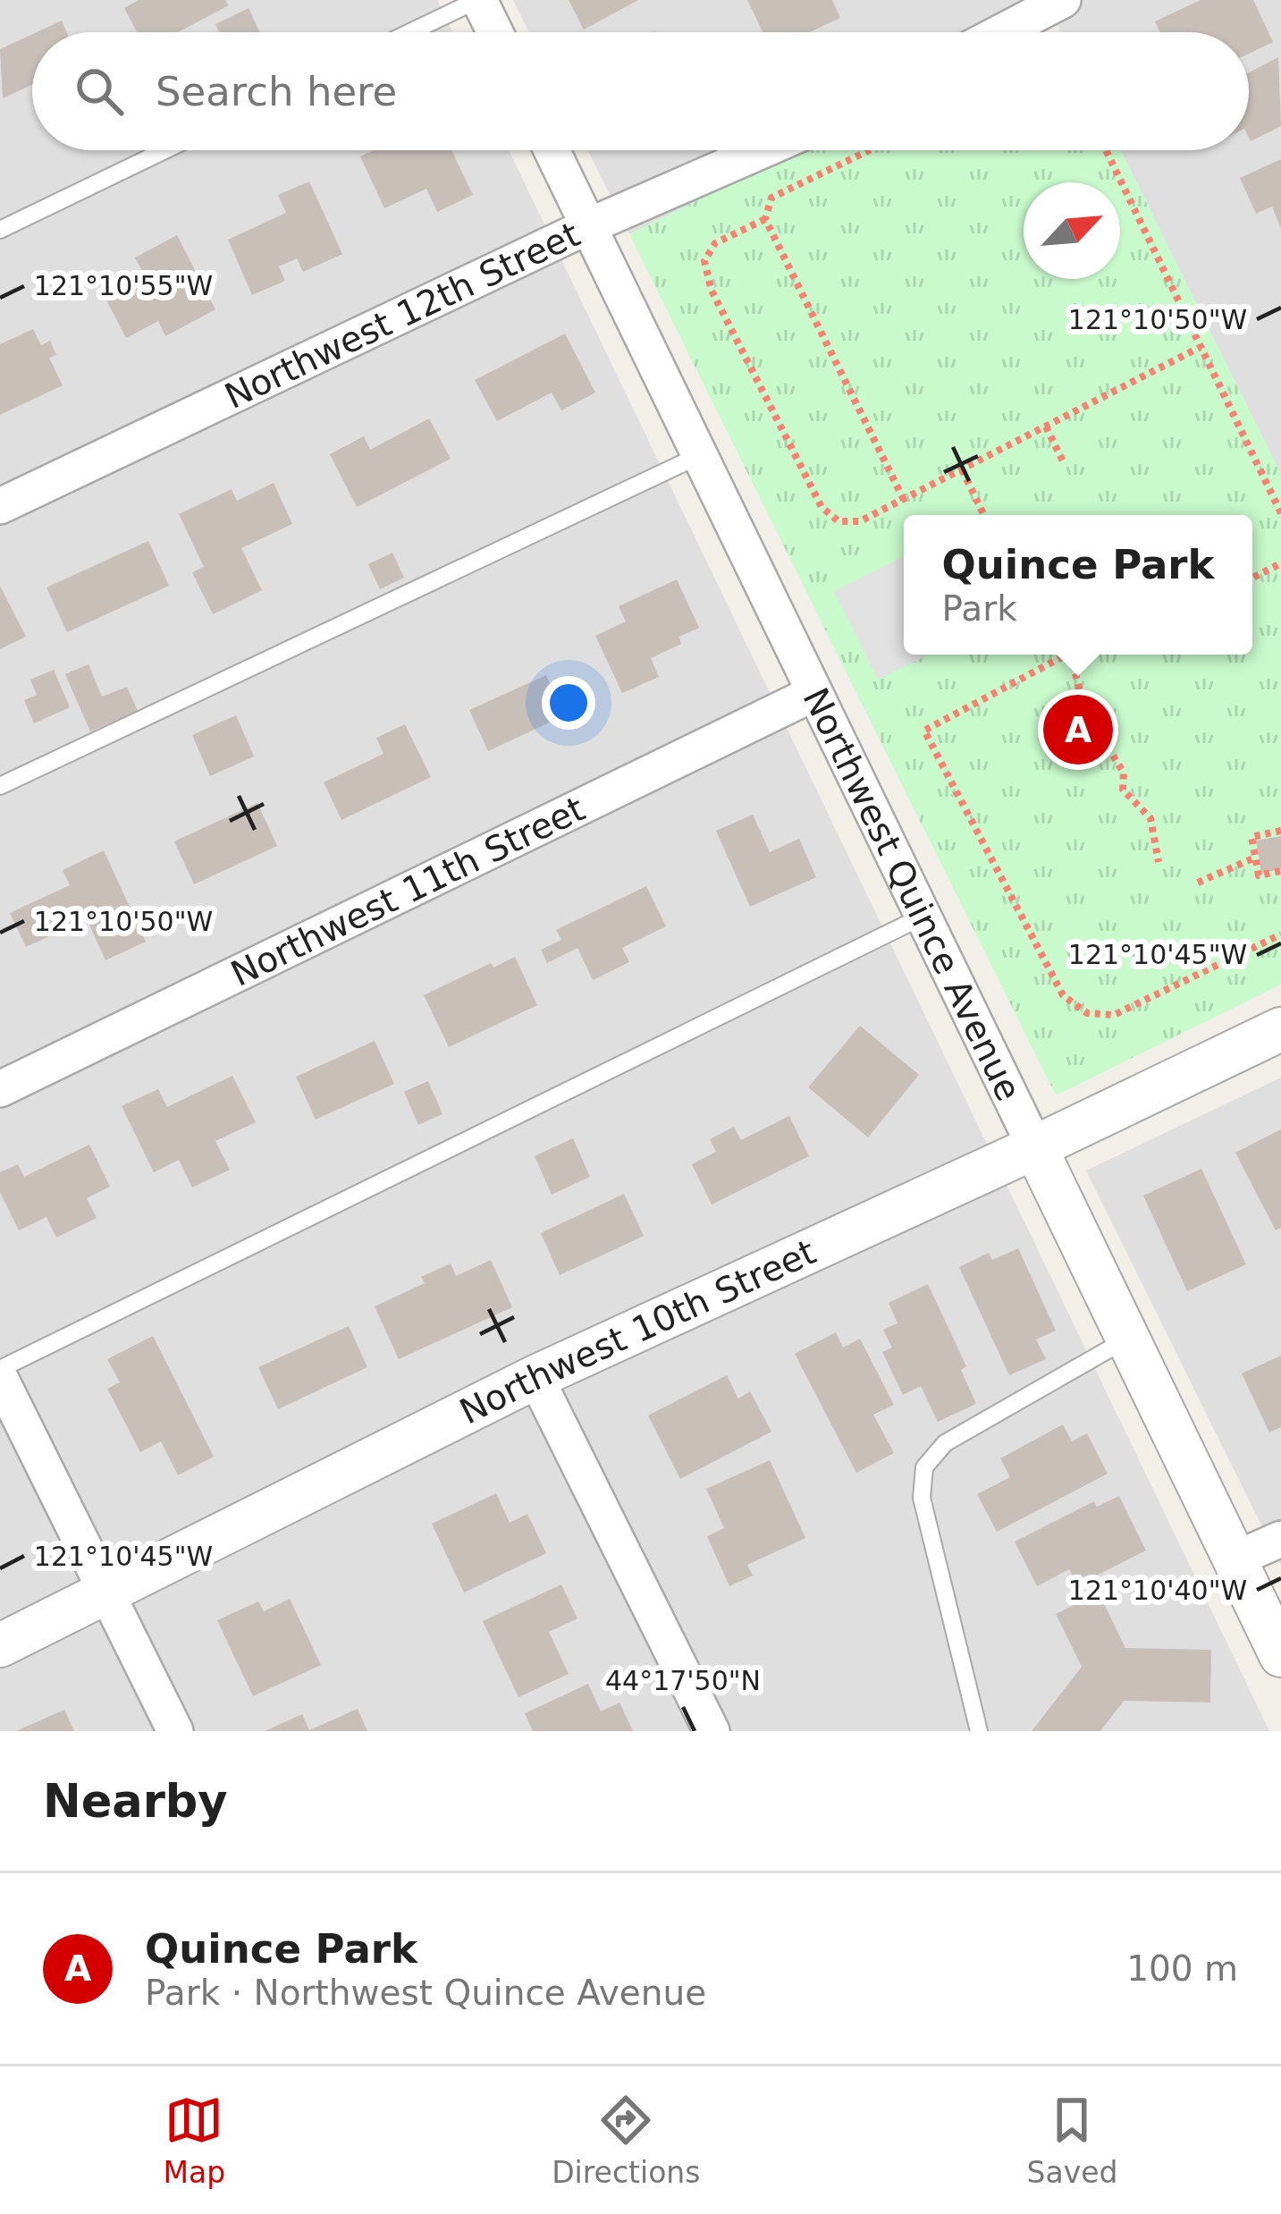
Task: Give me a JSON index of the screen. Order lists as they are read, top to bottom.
{
  "streets": {
    "street": [
      "Northwest 12th Street",
      "Northwest 11th Street",
      "Northwest Quince Avenue",
      "Northwest 10th Street"
    ]
  },
  "crossings": [
    ["Northwest 12th Street", "Northwest Quince Avenue"],
    ["Northwest 11th Street", "Northwest Quince Avenue"],
    ["Northwest Quince Avenue", "Northwest 10th Street"]
  ],
  "north": "top right",
  "page": {
    "search": "Search here",
    "popup": ["Quince Park", "Park"],
    "pins": "A",
    "heading": "Nearby",
    "list": [
      {
        "mark": "A",
        "name": "Quince Park",
        "note": "Park · Northwest Quince Avenue",
        "value": "100 m"
      }
    ],
    "nav": ["Map", "Directions", "Saved"]
  },
  "coordinates": [
    "121°10'55\"W",
    "121°10'50\"W",
    "121°10'45\"W",
    "121°10'40\"W",
    "44°17'50\"N"
  ]
}
